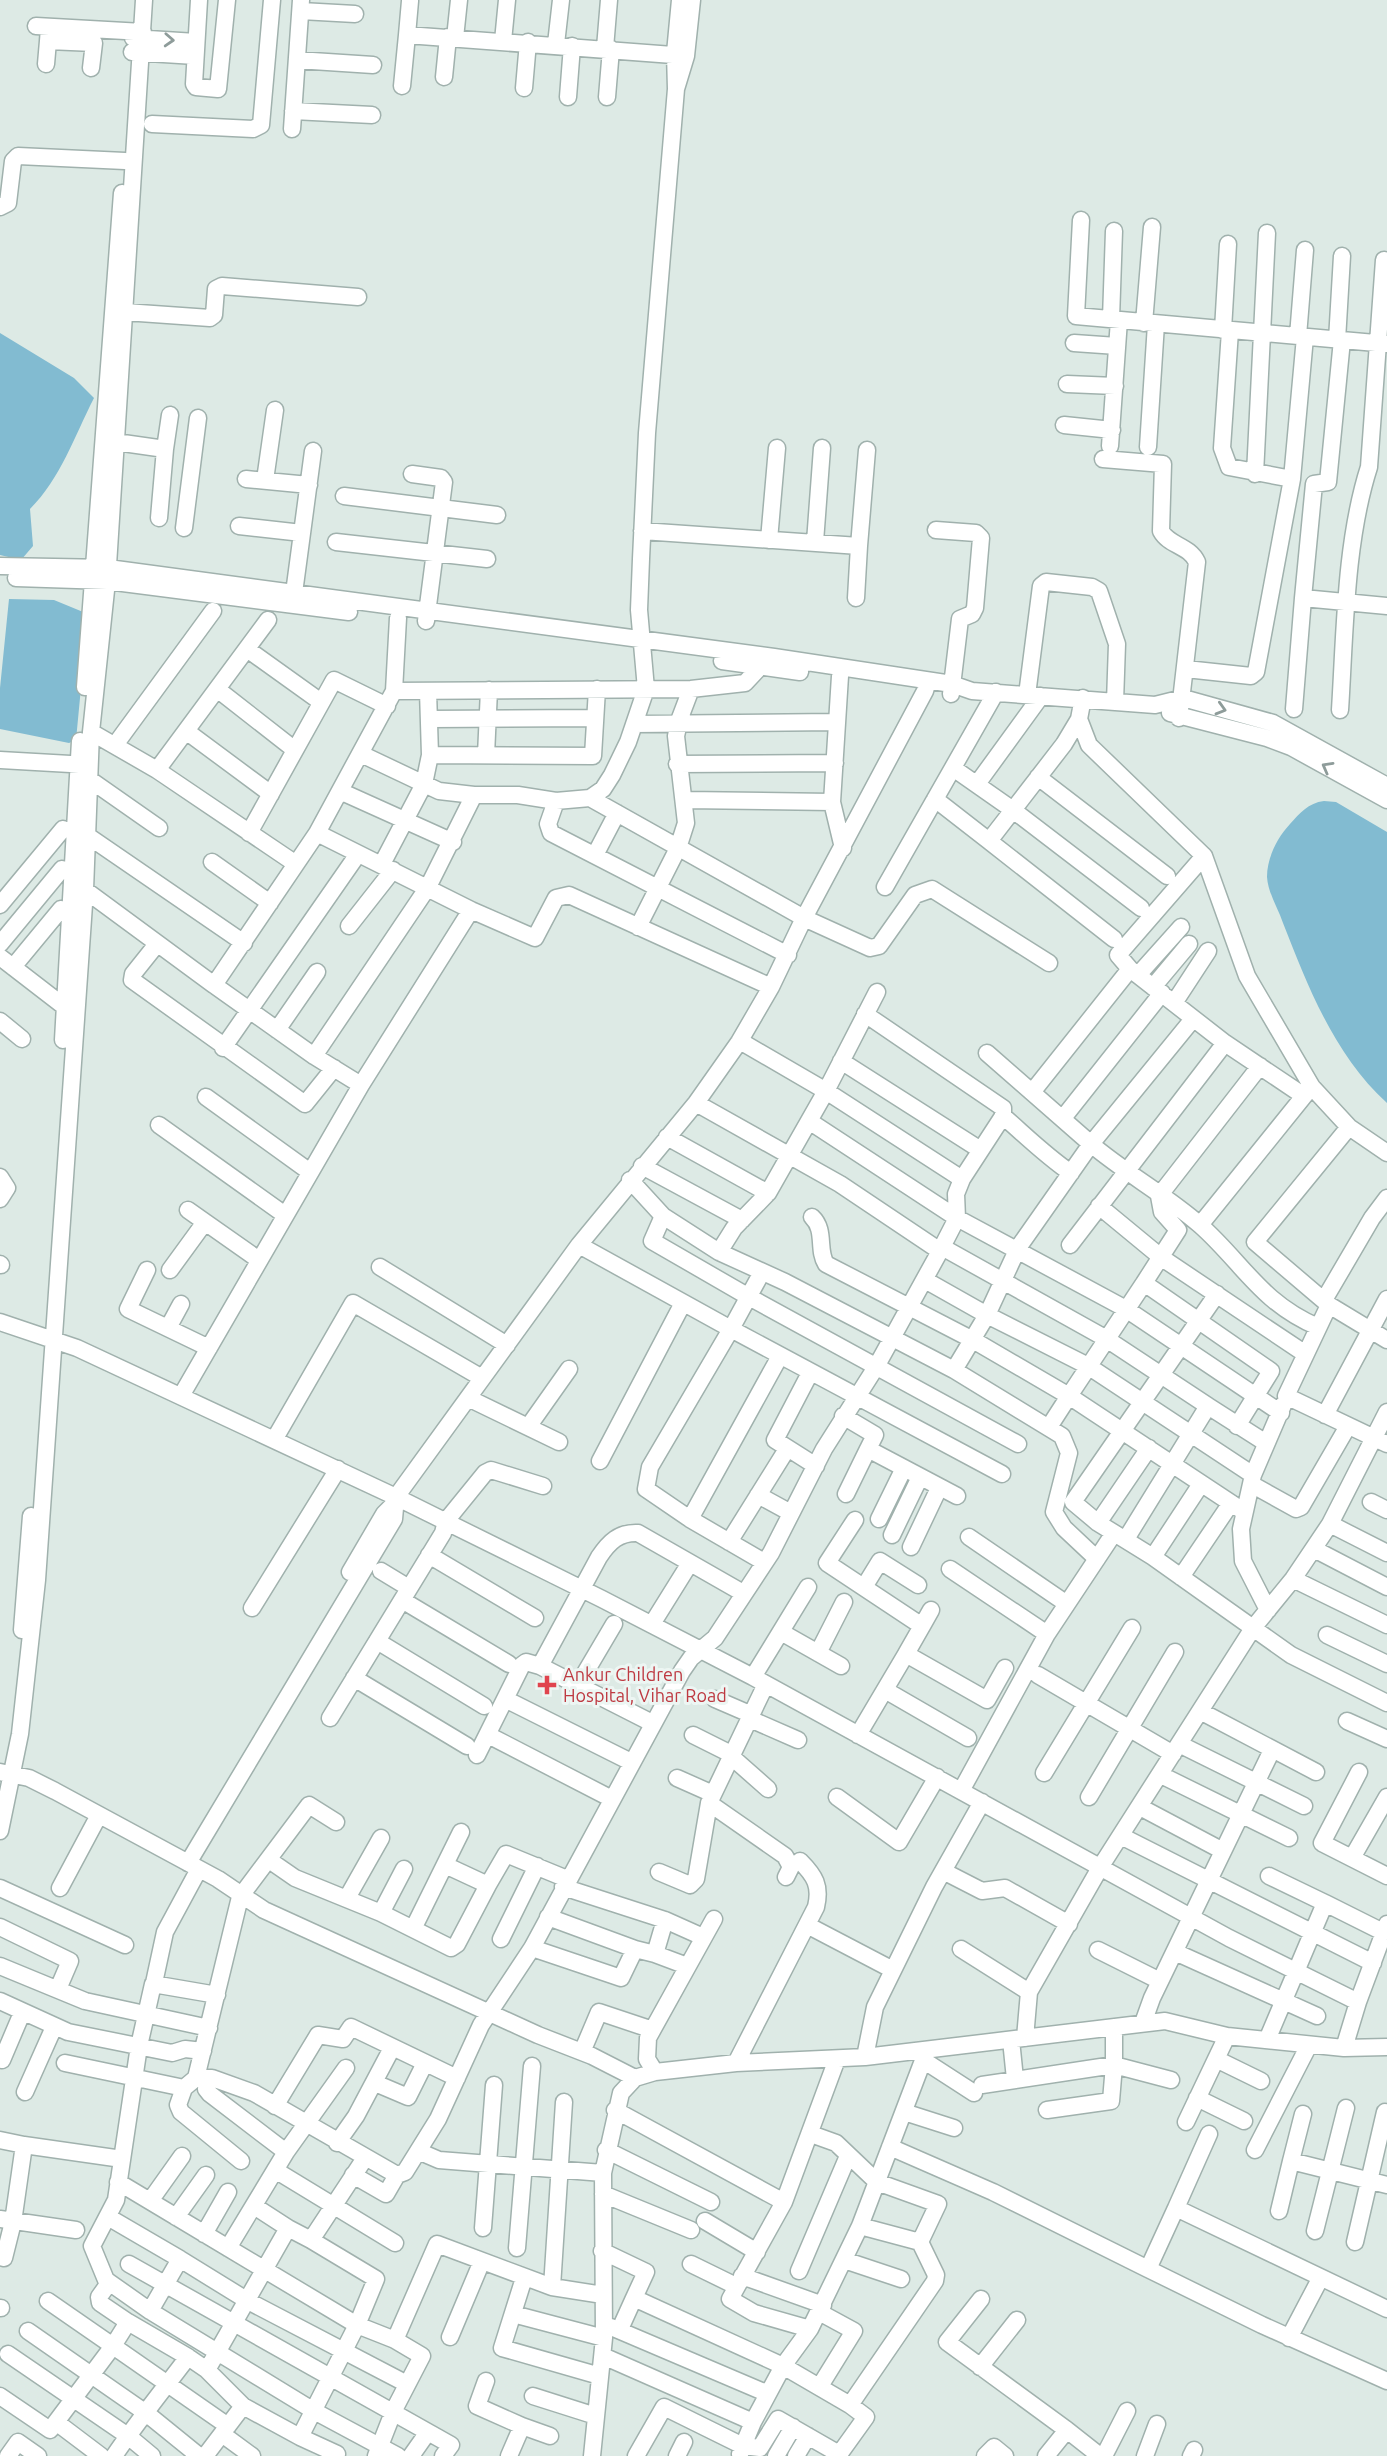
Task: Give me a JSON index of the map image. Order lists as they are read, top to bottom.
{
  "places": {
    "health": ["Ankur Children Hospital, Vihar Road"]
  }
}
